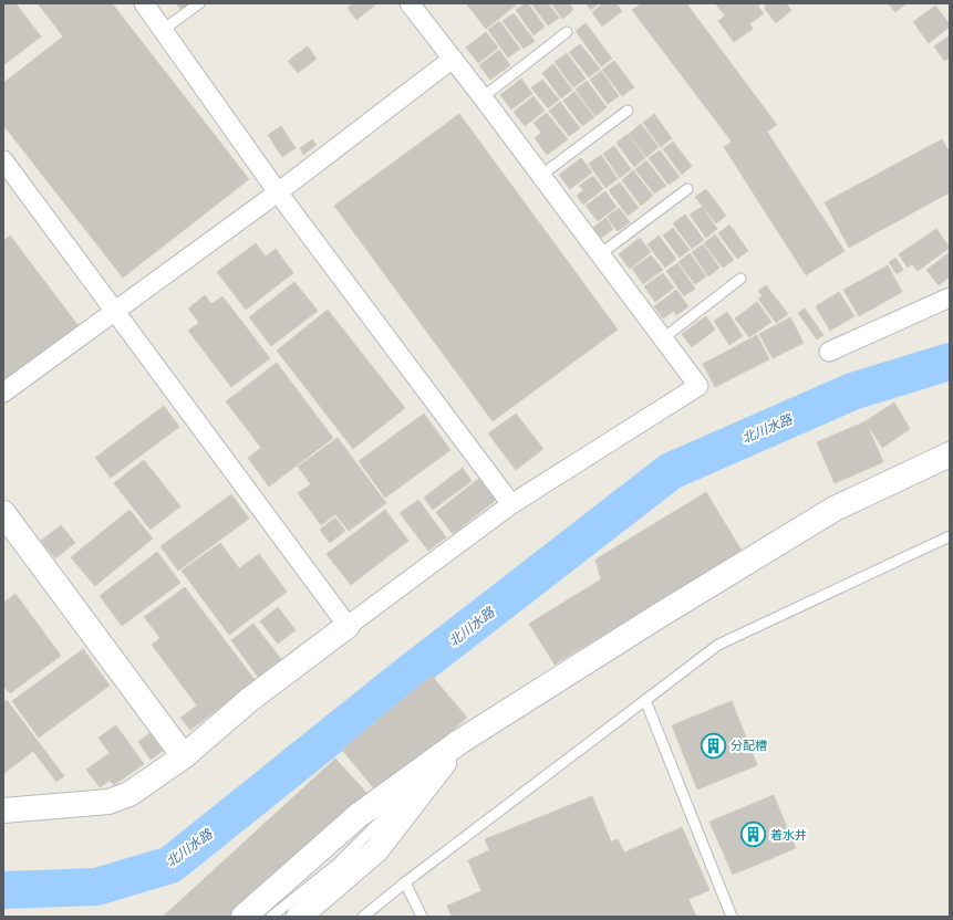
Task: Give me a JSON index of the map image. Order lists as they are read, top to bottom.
{
  "water": ["北川水路"],
  "places": {
    "building": ["分配槽", "着水井"]
  }
}
